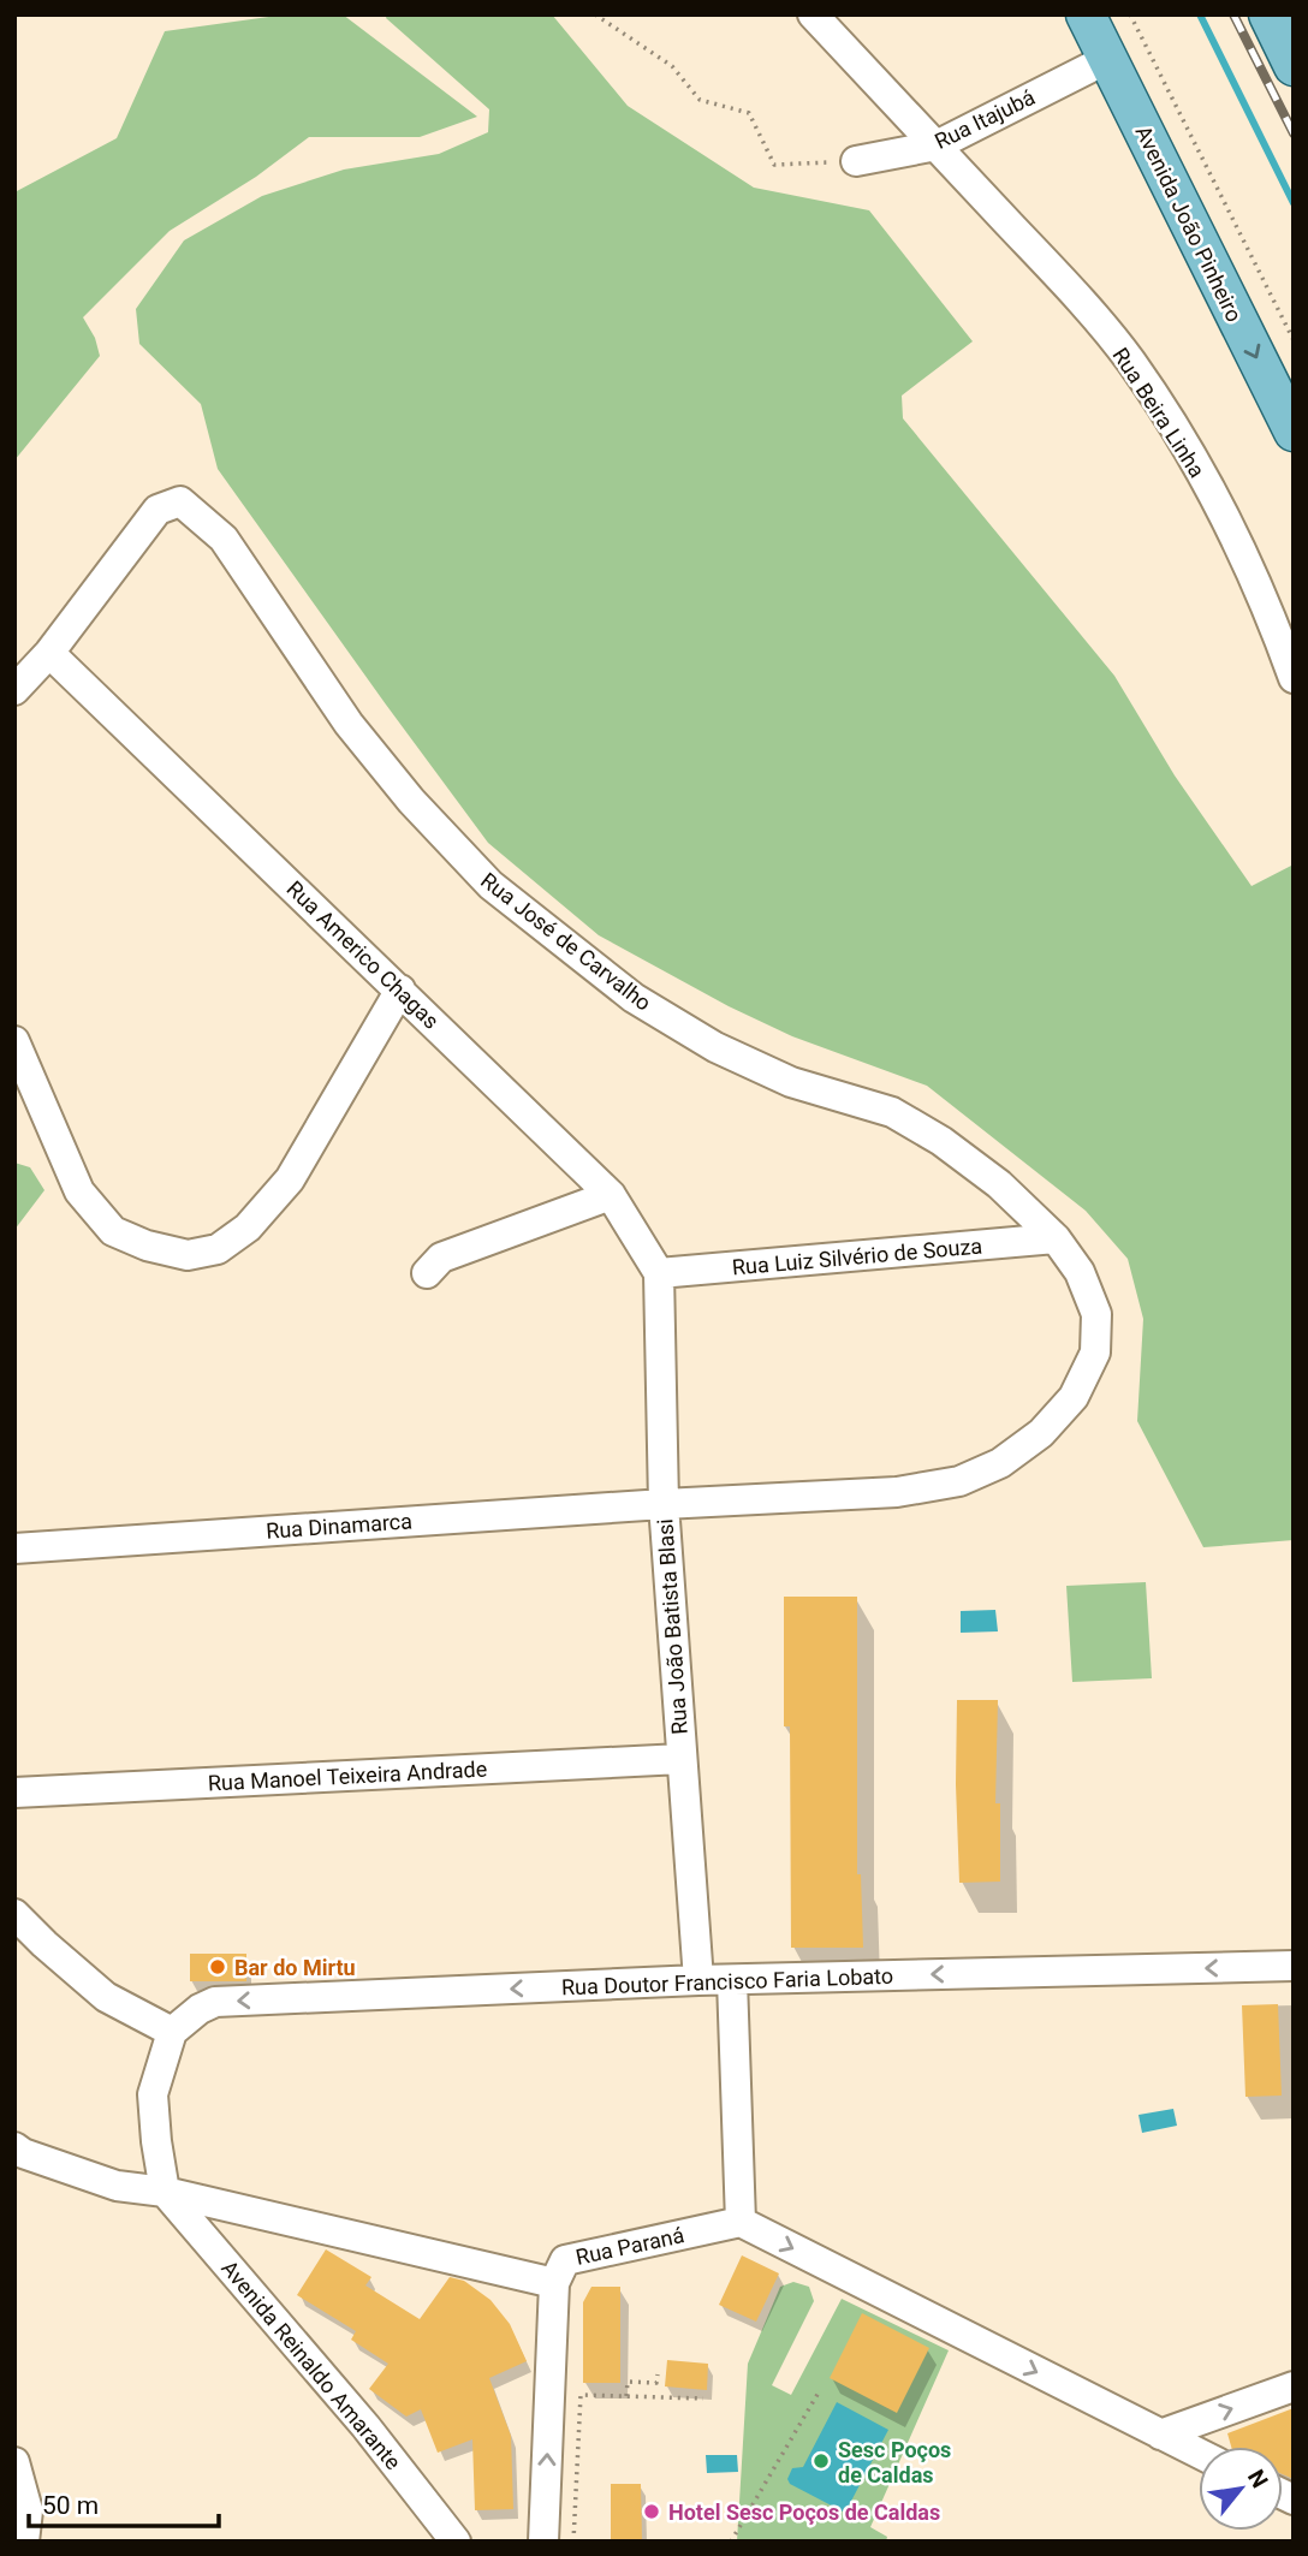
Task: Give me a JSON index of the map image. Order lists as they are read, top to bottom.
{
  "streets": {
    "main road": ["Avenida João Pinheiro"],
    "street": [
      "Rua Itajubá",
      "Rua Beira Linha",
      "Rua José de Carvalho",
      "Rua Americo Chagas",
      "Rua Luiz Silvério de Souza",
      "Rua Dinamarca",
      "Rua João Batista Blasi",
      "Rua Manoel Teixeira Andrade",
      "Rua Doutor Francisco Faria Lobato",
      "Rua Paraná",
      "Avenida Reinaldo Amarante"
    ]
  },
  "crossings": [
    ["Rua Itajubá", "Avenida João Pinheiro"],
    ["Rua Itajubá", "Rua Beira Linha"],
    ["Rua José de Carvalho", "Rua Americo Chagas"],
    ["Rua José de Carvalho", "Rua Luiz Silvério de Souza"],
    ["Rua José de Carvalho", "Rua Dinamarca"],
    ["Rua José de Carvalho", "Rua João Batista Blasi"],
    ["Rua Americo Chagas", "Rua Luiz Silvério de Souza"],
    ["Rua Americo Chagas", "Rua João Batista Blasi"],
    ["Rua Luiz Silvério de Souza", "Rua João Batista Blasi"],
    ["Rua Dinamarca", "Rua João Batista Blasi"],
    ["Rua João Batista Blasi", "Rua Manoel Teixeira Andrade"],
    ["Rua João Batista Blasi", "Rua Doutor Francisco Faria Lobato"],
    ["Rua Paraná", "Avenida Reinaldo Amarante"]
  ],
  "one_way": ["Avenida João Pinheiro", "Rua Doutor Francisco Faria Lobato"],
  "places": ["Bar do Mirtu", "Sesc Poços de Caldas", "Hotel Sesc Poços de Caldas"],
  "scale_bar": "50 m",
  "north": "top right"
}
